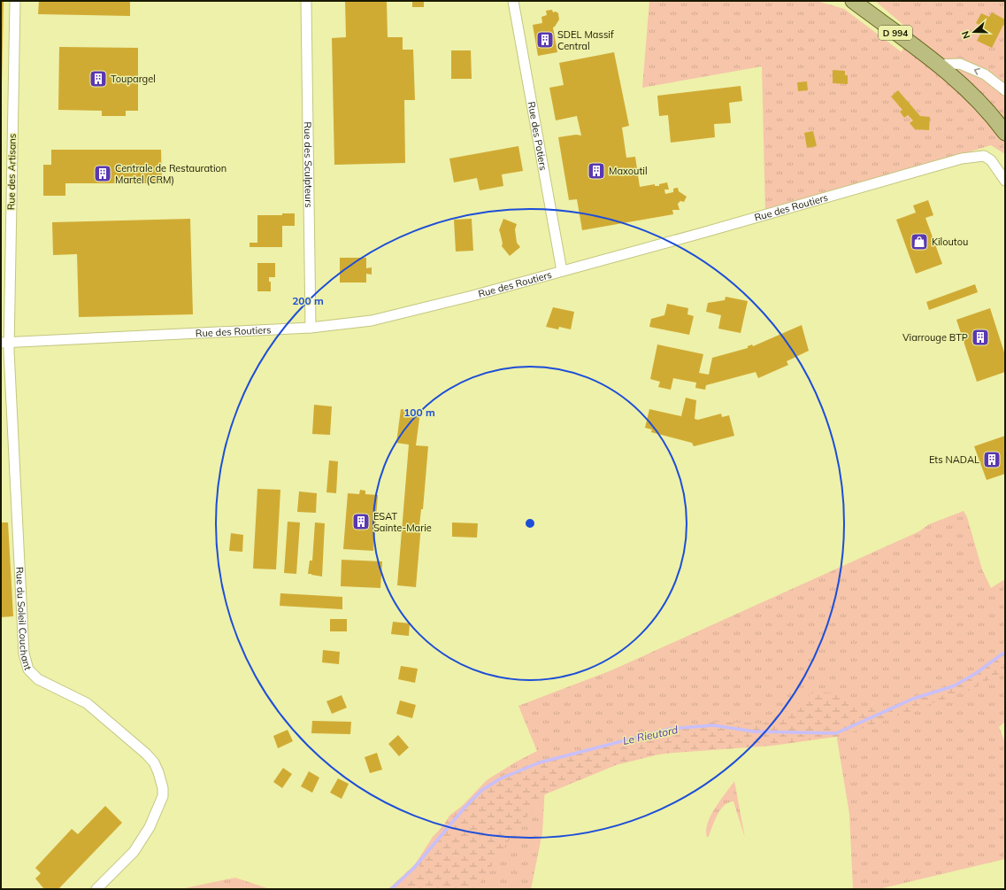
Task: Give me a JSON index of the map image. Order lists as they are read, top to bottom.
{
  "streets": {
    "main road": ["D 994"],
    "street": [
      "Rue des Potiers",
      "Rue des Sculpteurs",
      "Rue des Artisans",
      "Rue des Routiers",
      "Rue du Soleil Couchant"
    ]
  },
  "crossings": [
    ["Rue des Potiers", "Rue des Routiers"],
    ["Rue des Sculpteurs", "Rue des Routiers"],
    ["Rue des Artisans", "Rue des Routiers"],
    ["Rue des Artisans", "Rue du Soleil Couchant"],
    ["Rue des Routiers", "Rue du Soleil Couchant"]
  ],
  "water": ["Le Rieutord"],
  "places": {
    "building": [
      "SDEL Massif Central",
      "Toupargel",
      "Maxoutil",
      "Centrale de Restauration Martel (CRM)",
      "Viarrouge BTP",
      "Ets NADAL",
      "ESAT Sainte-Marie"
    ],
    "shop": ["Kiloutou"]
  },
  "north": "left",
  "rings": ["200 m", "100 m"]
}
